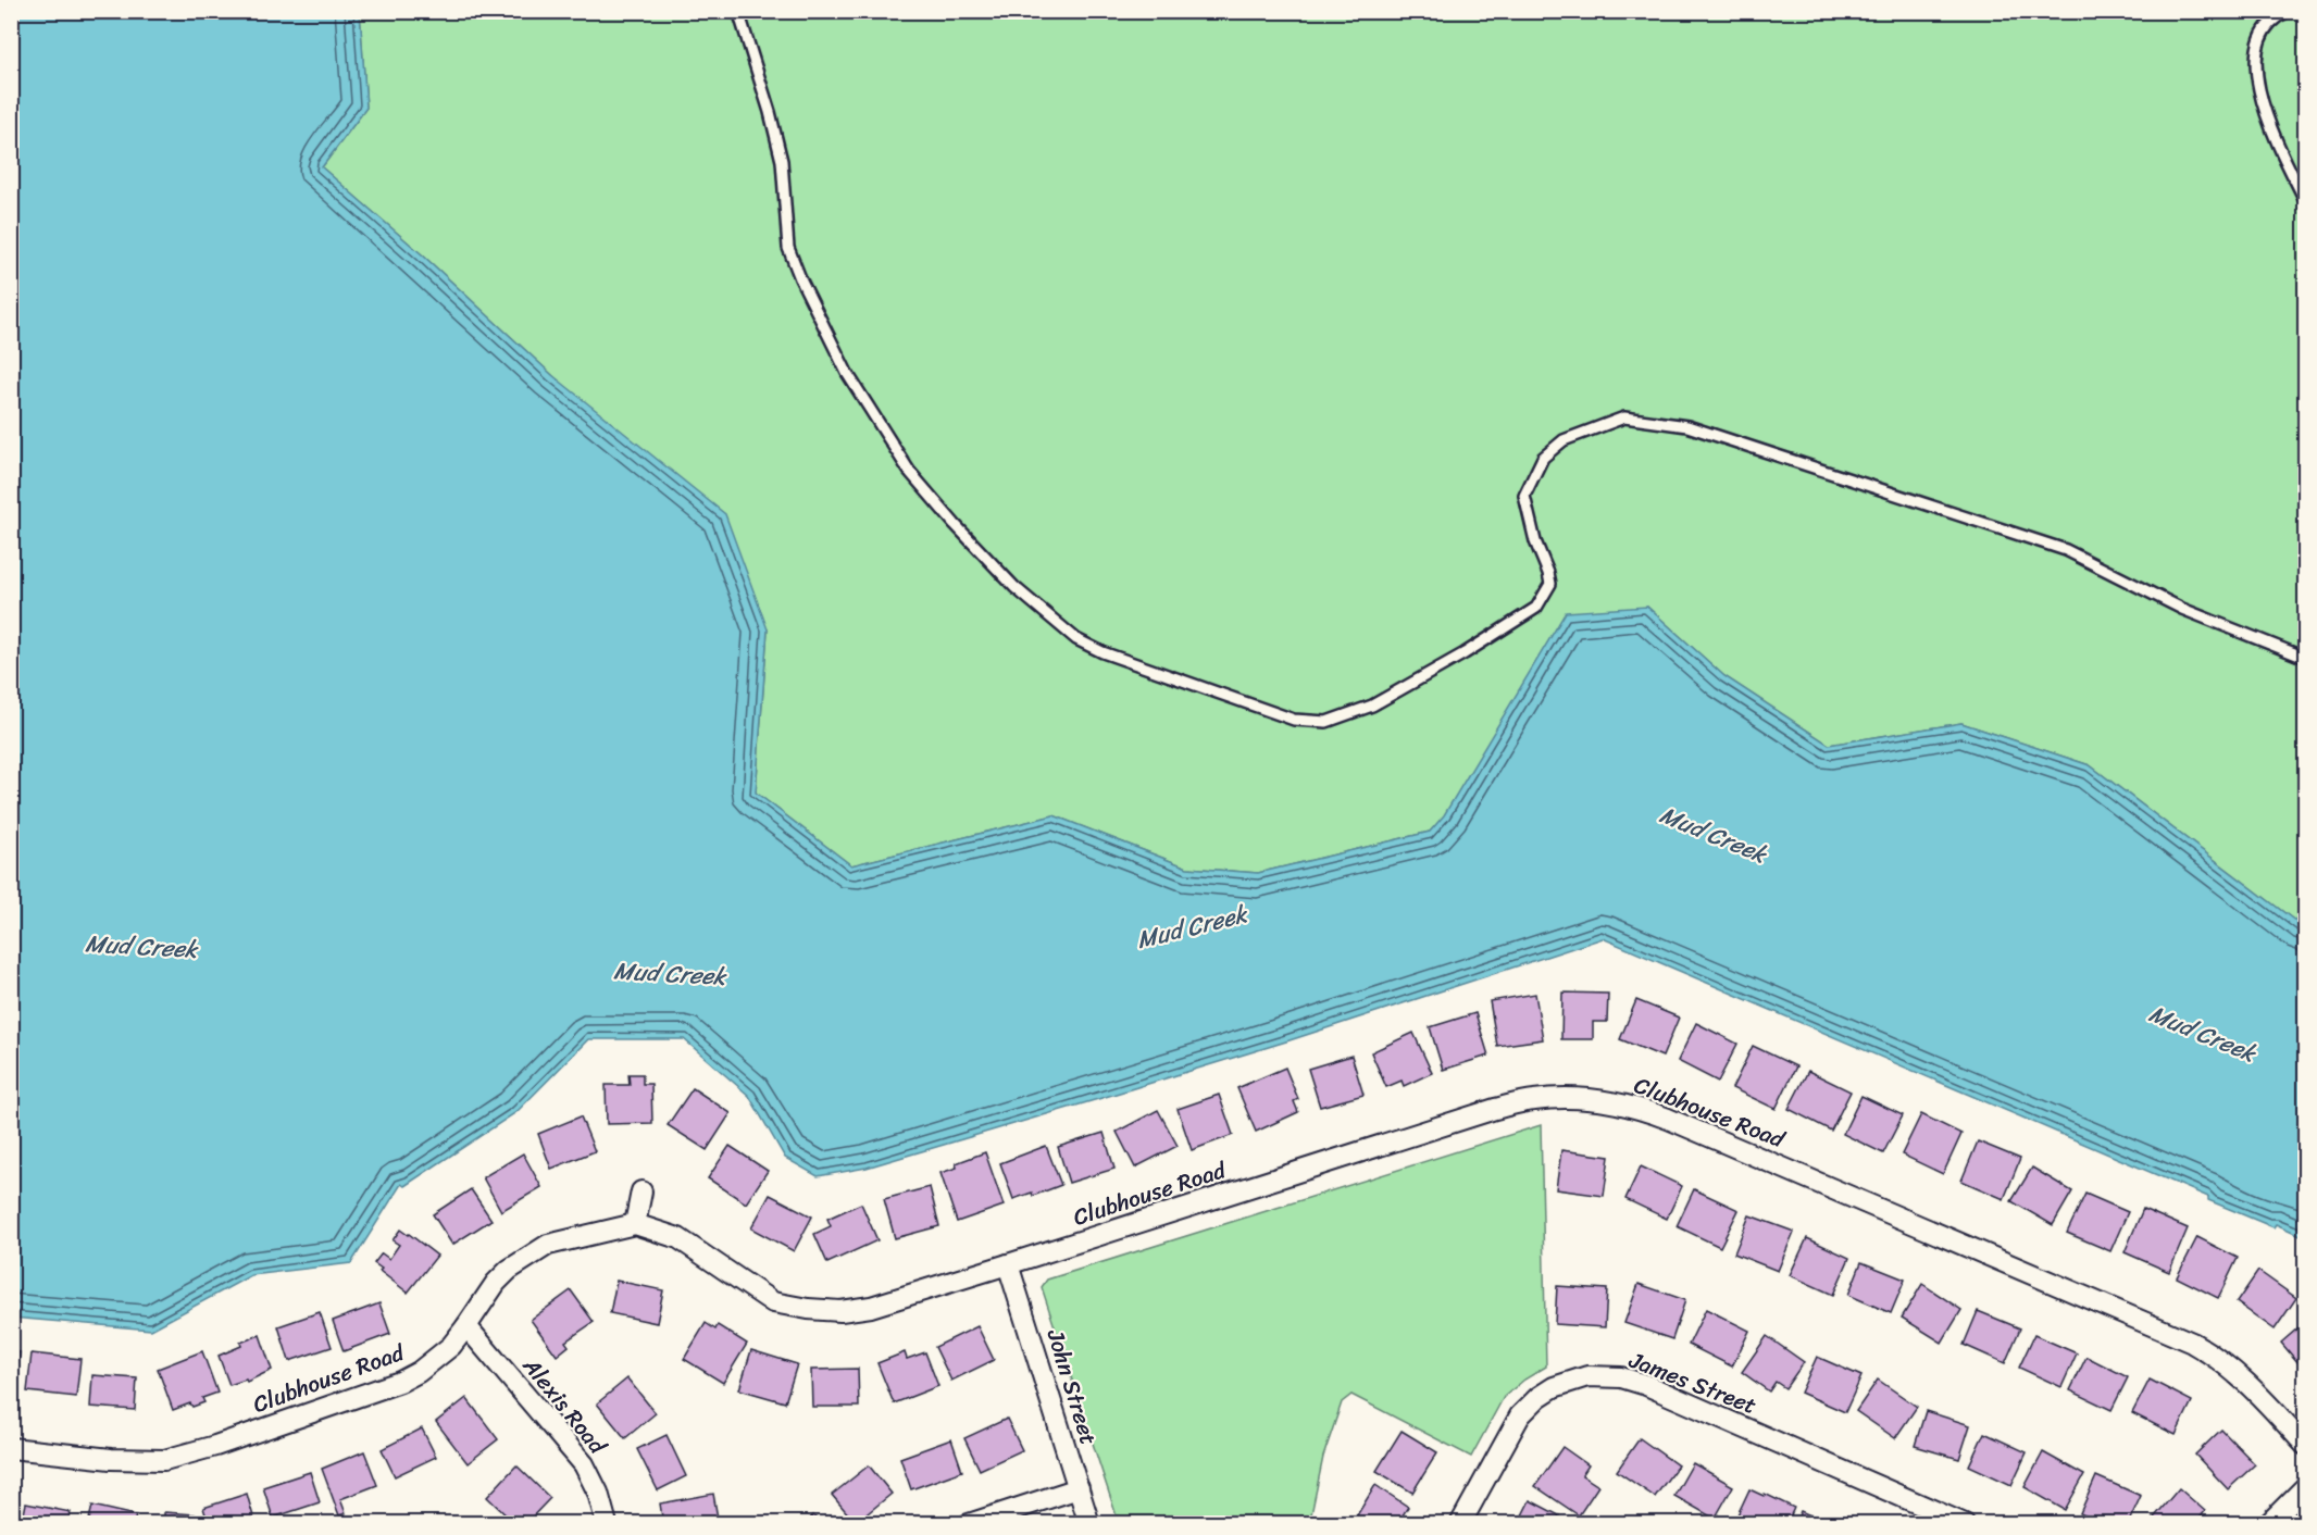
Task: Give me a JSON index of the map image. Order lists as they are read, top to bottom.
{
  "streets": {
    "street": [
      "Clubhouse Road",
      "James Street",
      "John Street",
      "Alexis Road"
    ]
  },
  "crossings": [
    ["Clubhouse Road", "John Street"],
    ["Clubhouse Road", "Alexis Road"]
  ],
  "water": ["Mud Creek"]
}
